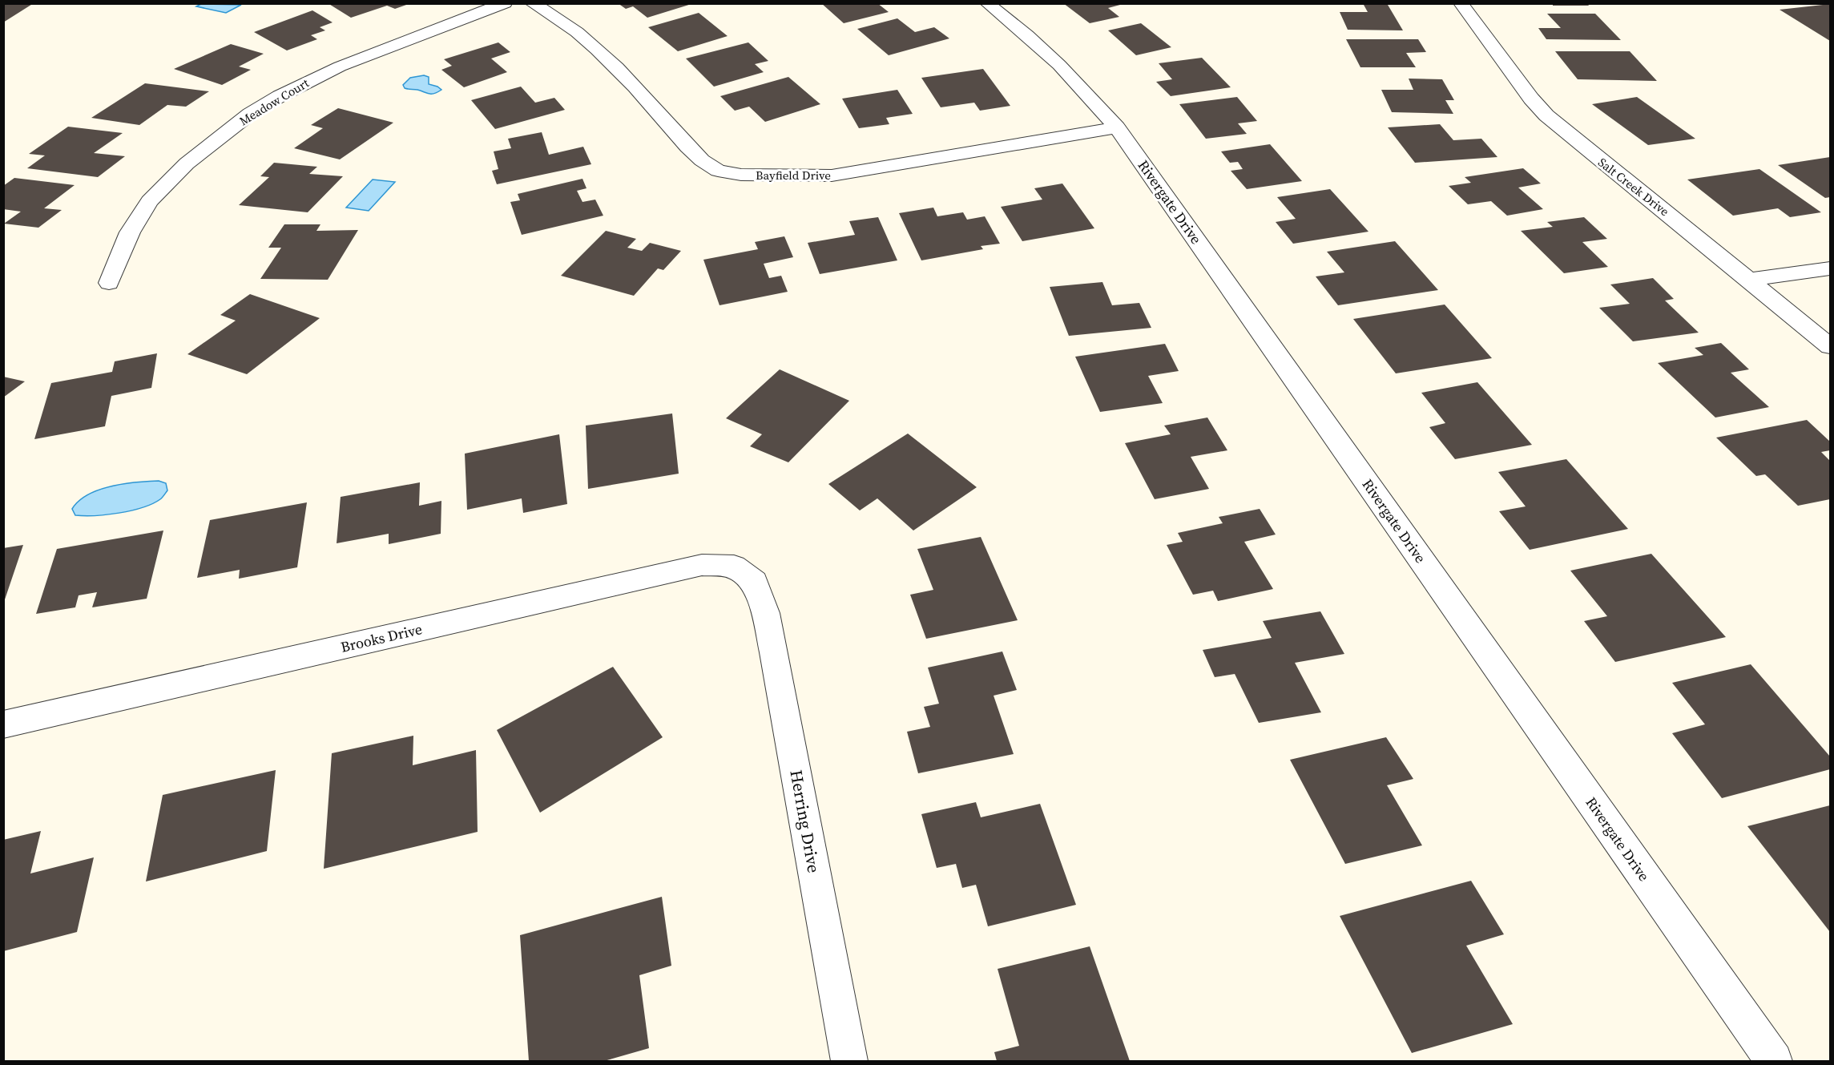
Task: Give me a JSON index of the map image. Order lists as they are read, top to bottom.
{
  "streets": {
    "street": [
      "Meadow Court",
      "Bayfield Drive",
      "Salt Creek Drive",
      "Rivergate Drive",
      "Brooks Drive",
      "Herring Drive"
    ]
  },
  "crossings": [
    ["Bayfield Drive", "Rivergate Drive"],
    ["Brooks Drive", "Herring Drive"]
  ]
}
